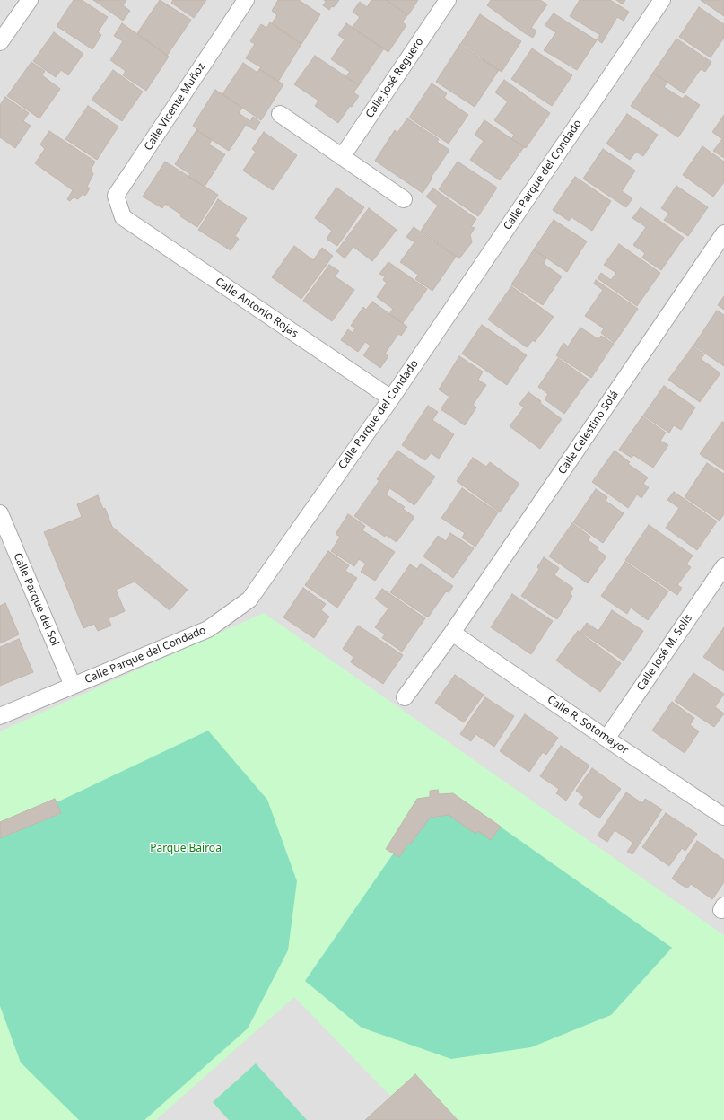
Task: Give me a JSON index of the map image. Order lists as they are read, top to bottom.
{
  "streets": {
    "street": [
      "Calle José Reguero",
      "Calle Vicente Muñoz",
      "Calle Parque del Condado",
      "Calle Antonio Rojas",
      "Calle Celestino Solá",
      "Calle Parque del Sol",
      "Calle José M. Solís",
      "Calle R. Sotomayor"
    ]
  },
  "crossings": [
    ["Calle Vicente Muñoz", "Calle Antonio Rojas"],
    ["Calle Parque del Condado", "Calle Antonio Rojas"],
    ["Calle Parque del Condado", "Calle Parque del Sol"],
    ["Calle Celestino Solá", "Calle R. Sotomayor"],
    ["Calle José M. Solís", "Calle R. Sotomayor"]
  ],
  "parks": ["Parque Bairoa"]
}
